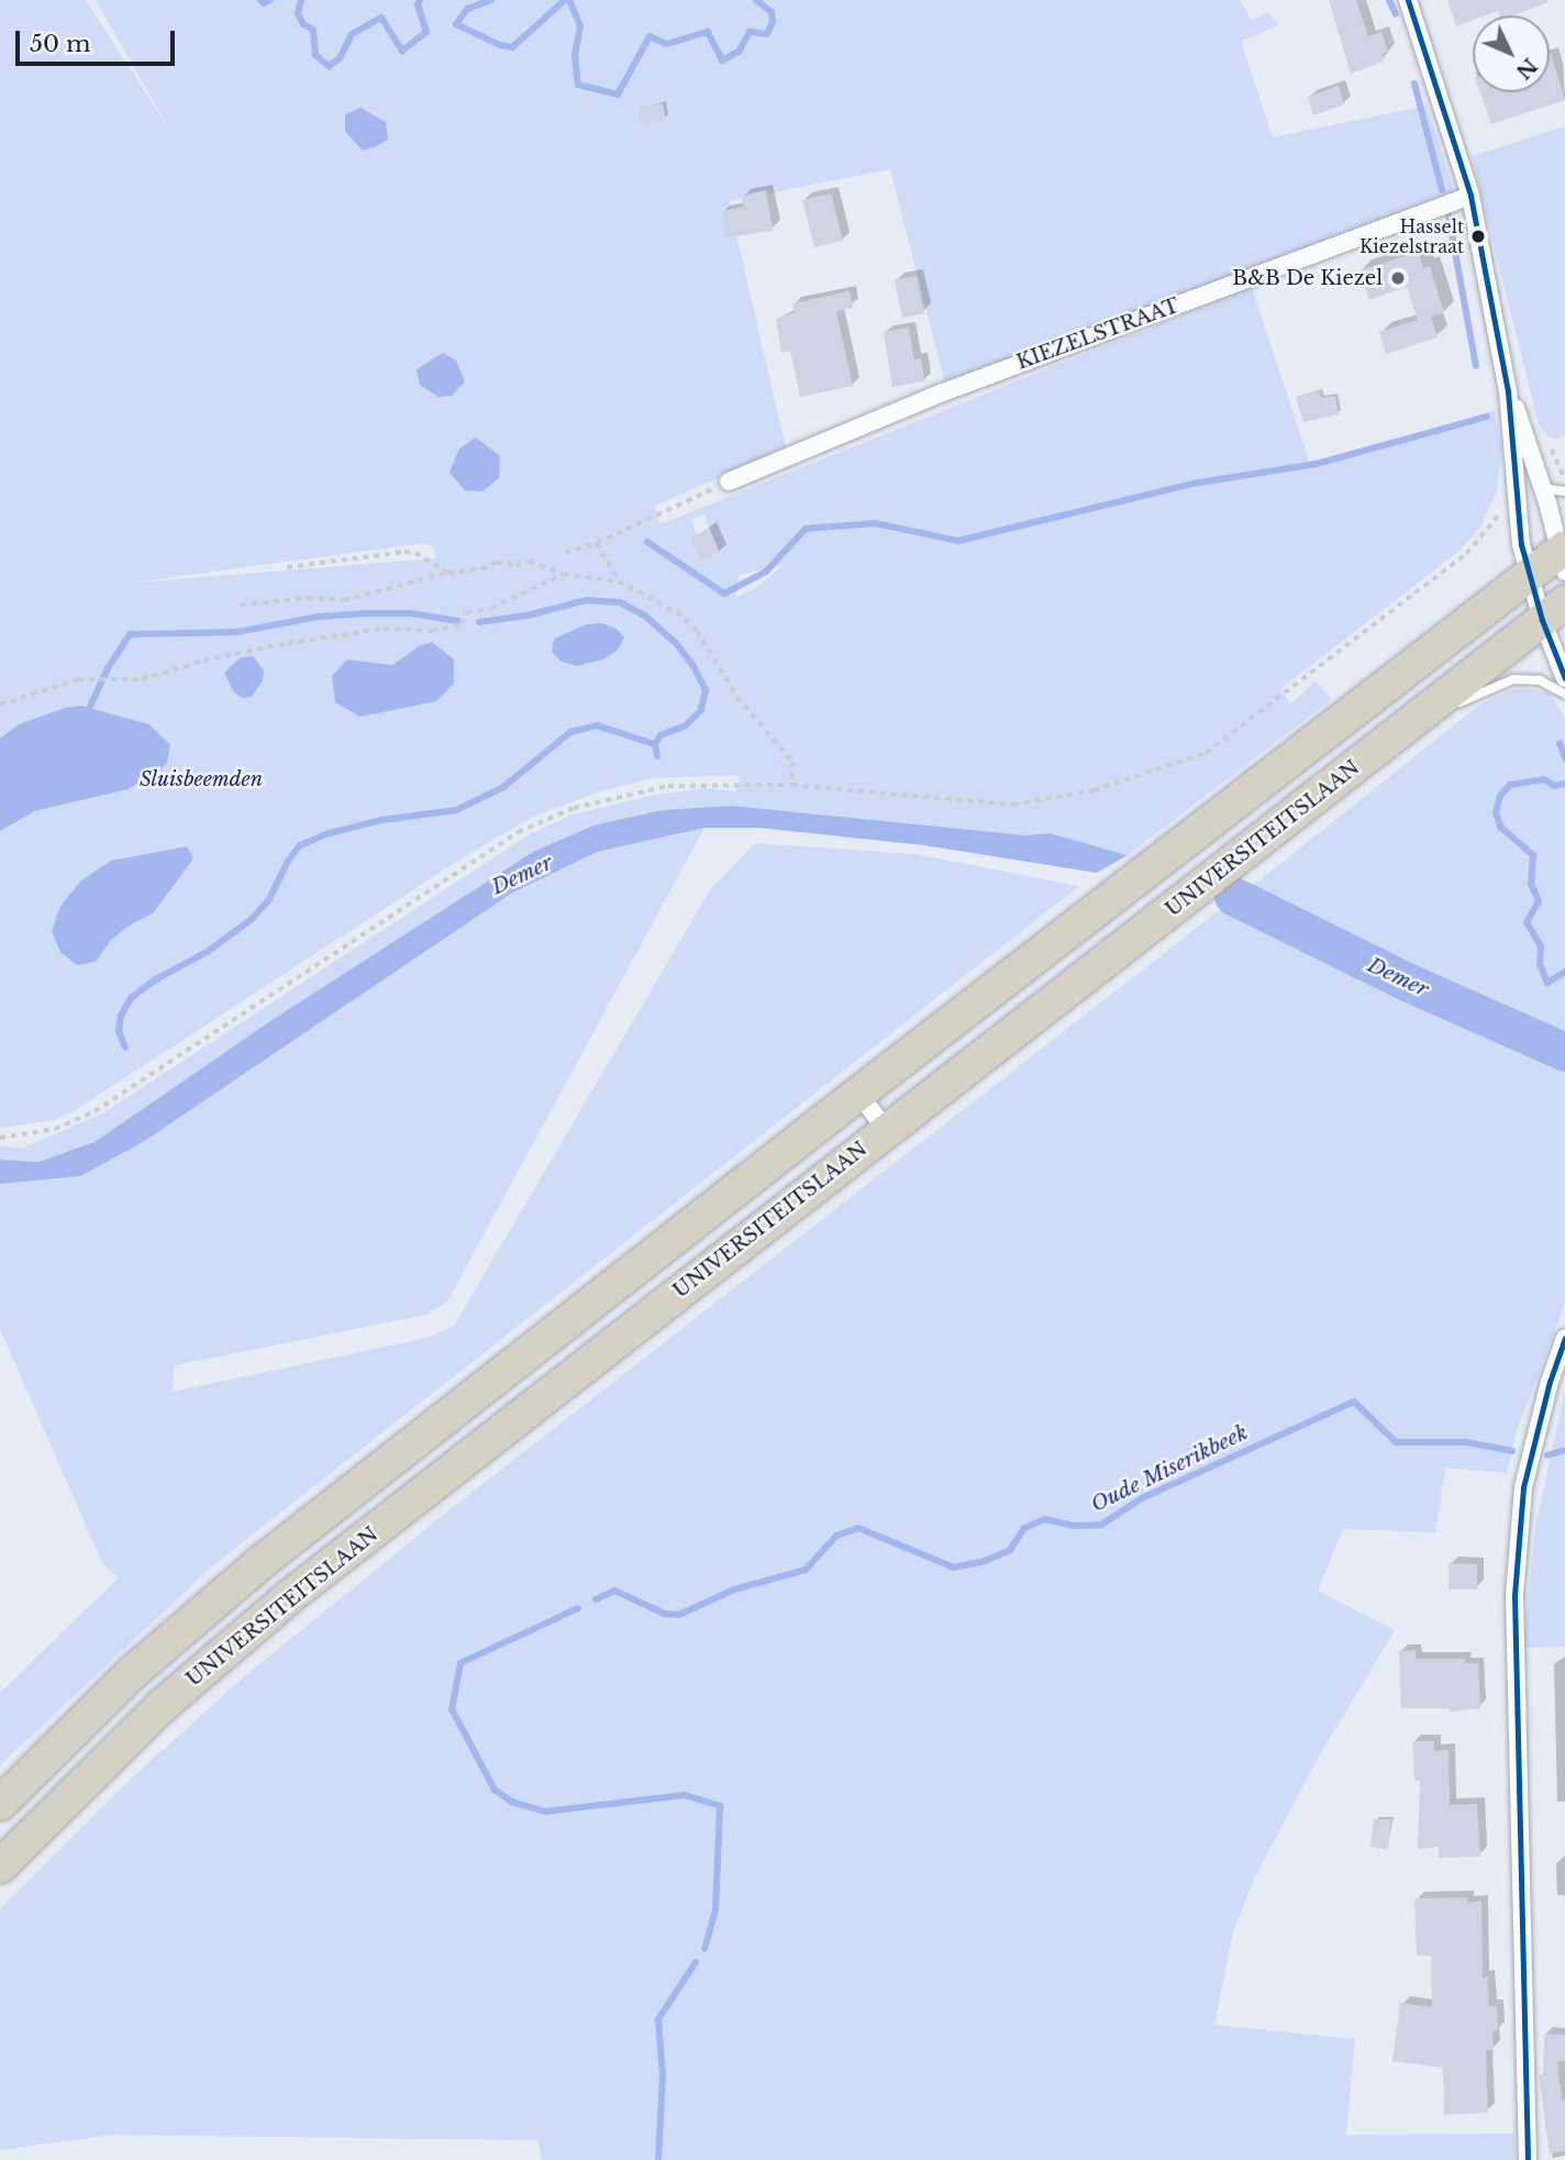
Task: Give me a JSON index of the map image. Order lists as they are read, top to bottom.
{
  "streets": {
    "highway": ["UNIVERSITEITSLAAN"],
    "street": ["KIEZELSTRAAT"]
  },
  "water": ["Demer", "Oude Miserikbeek"],
  "parks": ["Sluisbeemden"],
  "places": ["Hasselt Kiezelstraat", "B&B De Kiezel"],
  "scale_bar": "50 m",
  "north": "bottom right"
}
